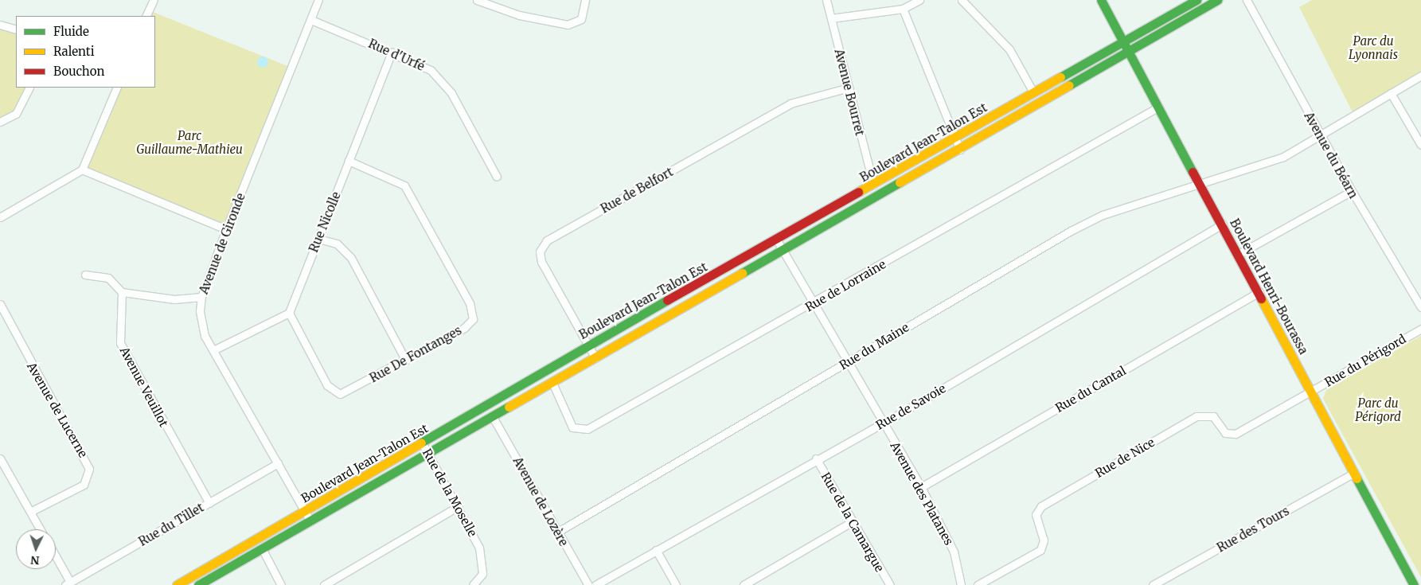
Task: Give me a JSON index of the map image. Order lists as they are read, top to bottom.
{
  "streets": {
    "street": [
      "Rue d'Urfé",
      "Avenue Bourret",
      "Boulevard Jean-Talon Est",
      "Avenue du Béarn",
      "Rue de Belfort",
      "Rue Nicolle",
      "Avenue de Gironde",
      "Rue de Lorraine",
      "Boulevard Henri-Bourassa",
      "Rue du Maine",
      "Rue De Fontanges",
      "Rue du Périgord",
      "Avenue Veuillot",
      "Rue du Cantal",
      "Rue de Savoie",
      "Avenue de Lucerne",
      "Rue de Nice",
      "Rue de la Moselle",
      "Avenue des Platanes",
      "Avenue de Lozère",
      "Rue de la Camargue",
      "Rue du Tillet",
      "Rue des Tours"
    ]
  },
  "crossings": [
    ["Rue d'Urfé", "Rue Nicolle"],
    ["Rue d'Urfé", "Avenue de Gironde"],
    ["Avenue Bourret", "Boulevard Jean-Talon Est"],
    ["Avenue Bourret", "Rue de Belfort"],
    ["Boulevard Jean-Talon Est", "Rue de Belfort"],
    ["Boulevard Jean-Talon Est", "Avenue de Gironde"],
    ["Boulevard Jean-Talon Est", "Rue de Lorraine"],
    ["Boulevard Jean-Talon Est", "Boulevard Henri-Bourassa"],
    ["Boulevard Jean-Talon Est", "Rue de la Moselle"],
    ["Boulevard Jean-Talon Est", "Avenue des Platanes"],
    ["Boulevard Jean-Talon Est", "Avenue de Lozère"],
    ["Avenue du Béarn", "Rue du Maine"],
    ["Rue Nicolle", "Rue De Fontanges"],
    ["Avenue de Gironde", "Rue du Tillet"],
    ["Rue de Lorraine", "Boulevard Henri-Bourassa"],
    ["Rue de Lorraine", "Avenue des Platanes"],
    ["Boulevard Henri-Bourassa", "Rue du Maine"],
    ["Boulevard Henri-Bourassa", "Rue du Périgord"],
    ["Boulevard Henri-Bourassa", "Rue du Cantal"],
    ["Boulevard Henri-Bourassa", "Rue de Savoie"],
    ["Boulevard Henri-Bourassa", "Rue de Nice"],
    ["Boulevard Henri-Bourassa", "Rue des Tours"],
    ["Rue du Maine", "Avenue des Platanes"],
    ["Rue du Maine", "Avenue de Lozère"],
    ["Rue du Périgord", "Rue de Nice"],
    ["Avenue Veuillot", "Rue du Tillet"],
    ["Rue du Cantal", "Avenue des Platanes"],
    ["Rue de Savoie", "Avenue des Platanes"],
    ["Rue de Savoie", "Rue de la Camargue"]
  ],
  "parks": ["Parc du Lyonnais", "Parc Guillaume-Mathieu", "Parc du Périgord"],
  "legend": ["Fluide", "Ralenti", "Bouchon"],
  "north": "bottom"
}
